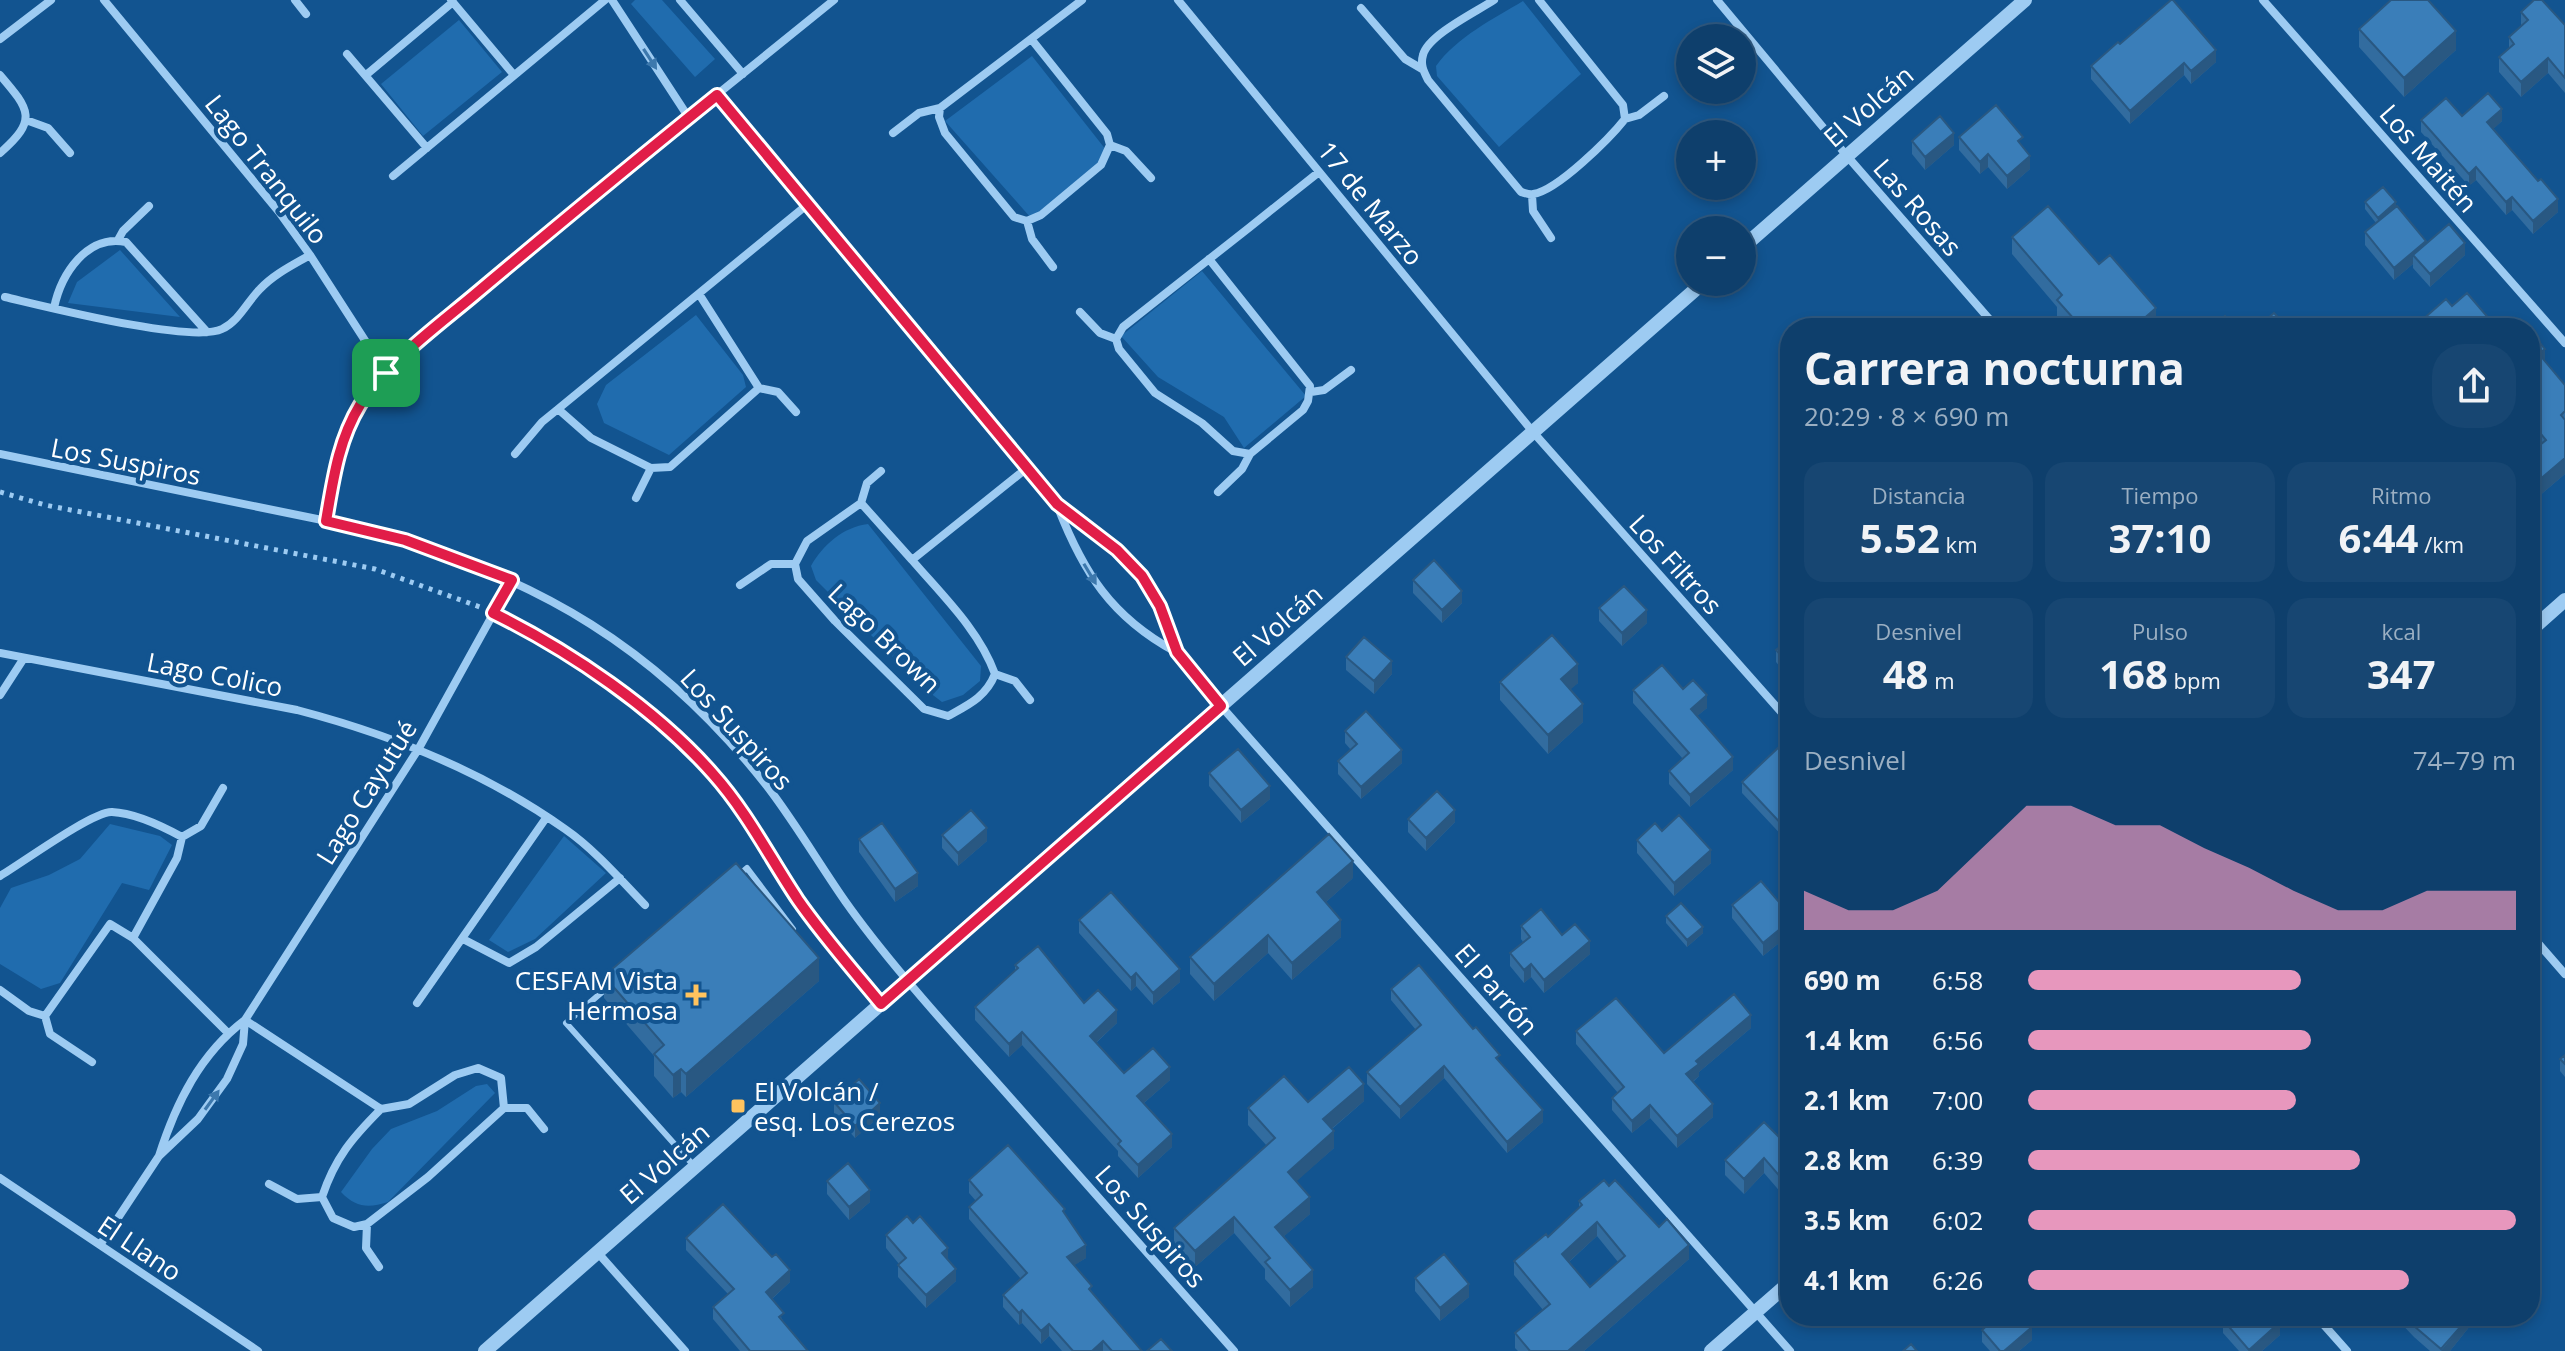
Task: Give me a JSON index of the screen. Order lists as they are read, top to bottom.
{
  "streets": {
    "street": [
      "El Volcán",
      "Los Maitén",
      "Lago Tranquilo",
      "17 de Marzo",
      "Las Rosas",
      "Los Suspiros",
      "Los Filtros",
      "Lago Brown",
      "Lago Colico",
      "Lago Cayutué",
      "El Parrón",
      "El Llano"
    ]
  },
  "crossings": [
    ["El Volcán", "17 de Marzo"],
    ["El Volcán", "Las Rosas"],
    ["El Volcán", "Los Suspiros"],
    ["El Volcán", "Los Filtros"],
    ["El Volcán", "El Parrón"],
    ["17 de Marzo", "Los Filtros"],
    ["Los Suspiros", "Lago Cayutué"],
    ["Lago Colico", "Lago Cayutué"],
    ["Lago Cayutué", "El Llano"]
  ],
  "places": {
    "health": ["CESFAM Vista Hermosa"],
    "transit": ["El Volcán / esq. Los Cerezos"]
  },
  "page": {
    "map_buttons": ["+", "−"],
    "heading": ["Carrera nocturna", "20:29 · 8 × 690 m"],
    "stats": [
      ["Distancia", "5.52 km"],
      ["Tiempo", "37:10"],
      ["Ritmo", "6:44 /km"],
      ["Desnivel", "48 m"],
      ["Pulso", "168 bpm"],
      ["kcal", "347"]
    ],
    "chart": ["Desnivel", "74–79 m"],
    "list": [
      {
        "name": "690 m",
        "note": "6:58"
      },
      {
        "name": "1.4 km",
        "note": "6:56"
      },
      {
        "name": "2.1 km",
        "note": "7:00"
      },
      {
        "name": "2.8 km",
        "note": "6:39"
      },
      {
        "name": "3.5 km",
        "note": "6:02"
      },
      {
        "name": "4.1 km",
        "note": "6:26"
      }
    ]
  }
}
